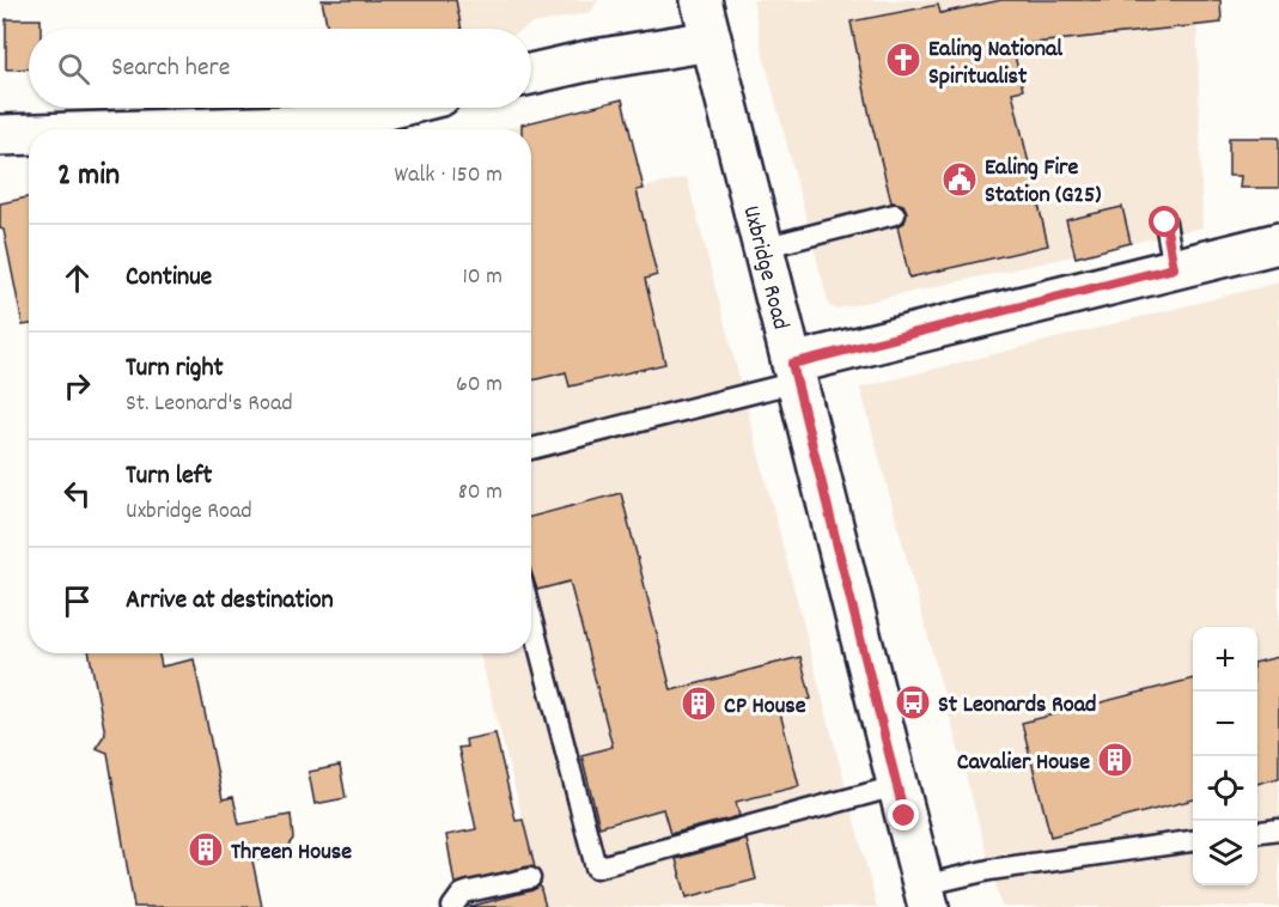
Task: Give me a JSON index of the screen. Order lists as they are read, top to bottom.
{
  "streets": {
    "street": ["Uxbridge Road"]
  },
  "places": {
    "church": ["Ealing National Spiritualist"],
    "public building": ["Ealing Fire Station (G25)"],
    "bus stop": ["St Leonards Road"],
    "building": ["CP House", "Cavalier House", "Threen House"]
  },
  "page": {
    "search": "Search here",
    "heading": ["2 min", "Walk · 150 m"],
    "list": [
      ["Continue", "10 m"],
      ["Turn right", "St. Leonard's Road", "60 m"],
      ["Turn left", "Uxbridge Road", "80 m"],
      "Arrive at destination"
    ],
    "map_buttons": ["+", "−"]
  }
}
